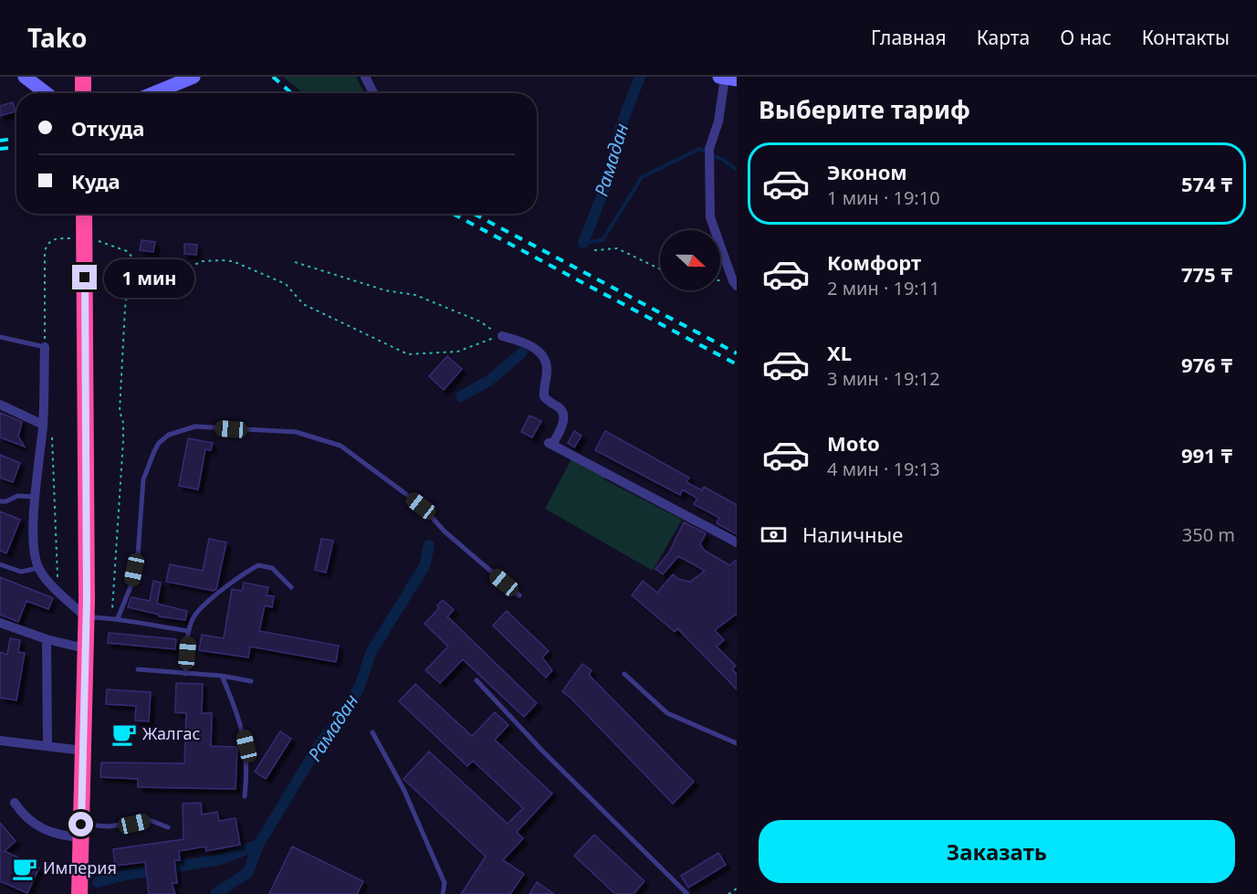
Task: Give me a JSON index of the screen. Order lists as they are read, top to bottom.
{
  "water": ["Рамадан"],
  "places": {
    "cafe": ["Жалгас", "Империя"]
  },
  "north": "right",
  "page": {
    "header": "Tako",
    "nav": [
      "Главная",
      "Карта",
      "О нас",
      "Контакты"
    ],
    "heading": "Выберите тариф",
    "banner": ["Откуда", "Куда"],
    "list": [
      {
        "name": "Эконом",
        "note": "1 мин · 19:10",
        "value": "574 ₸"
      },
      {
        "name": "Комфорт",
        "note": "2 мин · 19:11",
        "value": "775 ₸"
      },
      {
        "name": "XL",
        "note": "3 мин · 19:12",
        "value": "976 ₸"
      },
      {
        "name": "Moto",
        "note": "4 мин · 19:13",
        "value": "991 ₸"
      }
    ],
    "bubble": "1 мин",
    "pay": ["Наличные", "350 m"],
    "buttons": "Заказать"
  }
}
